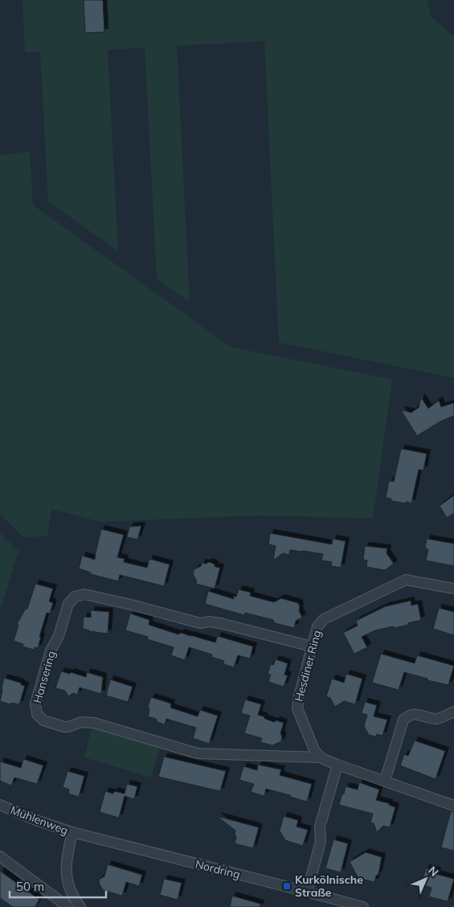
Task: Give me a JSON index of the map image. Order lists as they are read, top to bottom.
{
  "streets": {
    "street": [
      "Hesdiner Ring",
      "Hansering",
      "Mühlenweg",
      "Nordring"
    ]
  },
  "crossings": [
    ["Hesdiner Ring", "Hansering"],
    ["Mühlenweg", "Nordring"]
  ],
  "places": {
    "transit": ["Kurkölnische Straße"]
  },
  "scale_bar": "50 m",
  "north": "top right"
}
